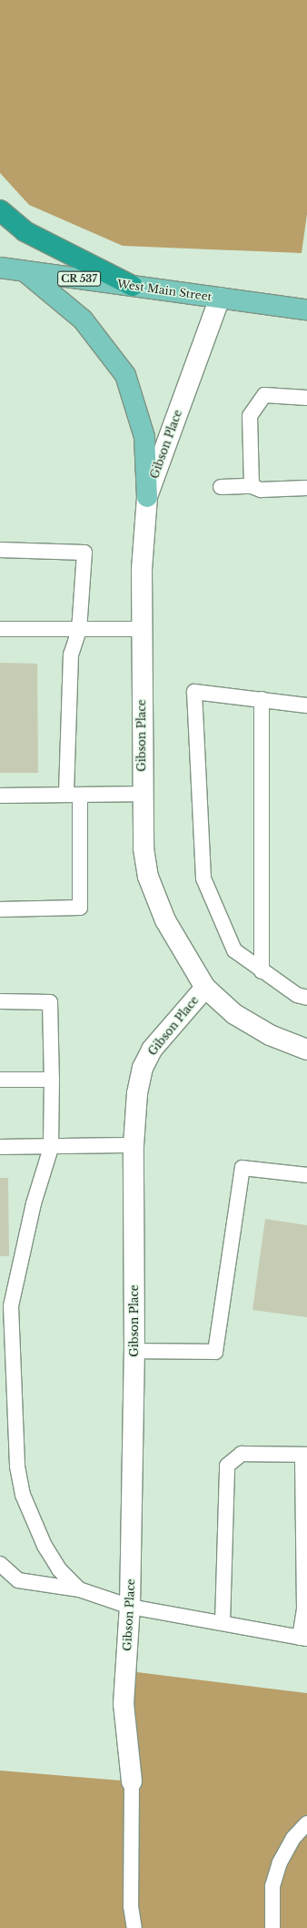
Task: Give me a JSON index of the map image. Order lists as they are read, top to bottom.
{
  "streets": {
    "main road": ["CR 537", "West Main Street"],
    "street": ["Gibson Place"]
  },
  "crossings": [
    ["West Main Street", "Gibson Place"]
  ]
}
